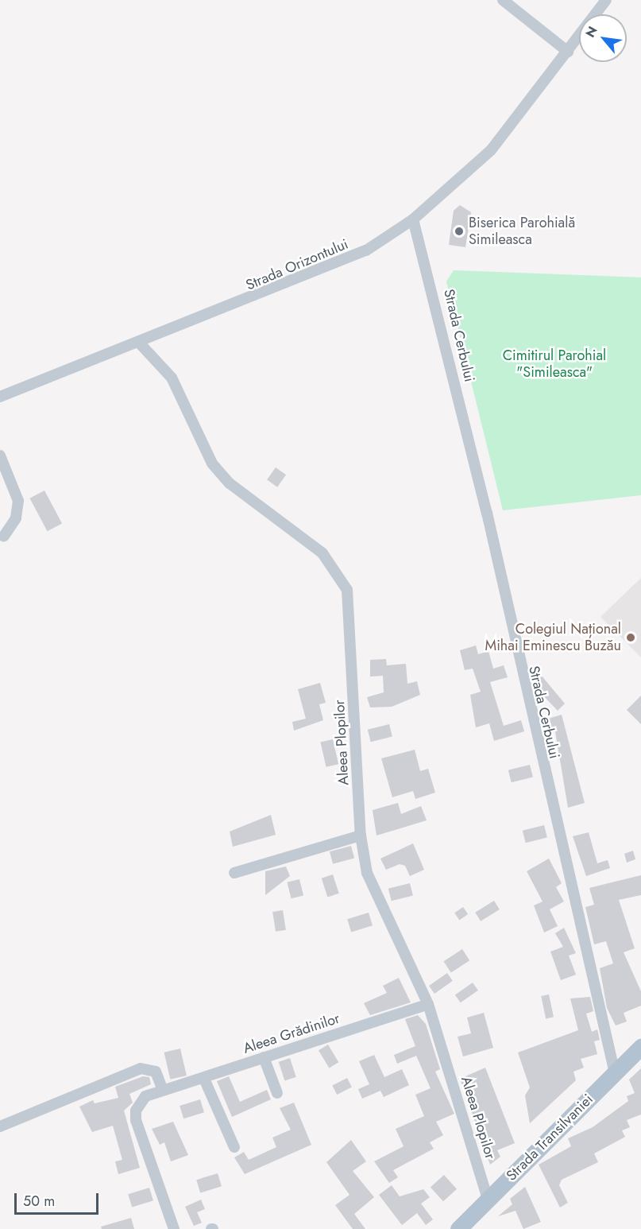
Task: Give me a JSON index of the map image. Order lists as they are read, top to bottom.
{
  "streets": {
    "main road": ["Strada Transilvaniei"],
    "street": [
      "Strada Orizontului",
      "Strada Cerbului",
      "Aleea Plopilor",
      "Aleea Grădinilor"
    ]
  },
  "crossings": [
    ["Strada Orizontului", "Strada Cerbului"],
    ["Strada Orizontului", "Aleea Plopilor"],
    ["Strada Cerbului", "Strada Transilvaniei"],
    ["Aleea Plopilor", "Aleea Grădinilor"],
    ["Aleea Plopilor", "Strada Transilvaniei"]
  ],
  "parks": ["Cimitirul Parohial \"Simileasca\""],
  "places": ["Biserica Parohială Simileasca", "Colegiul Național Mihai Eminescu Buzău"],
  "scale_bar": "50 m",
  "north": "top left"
}
